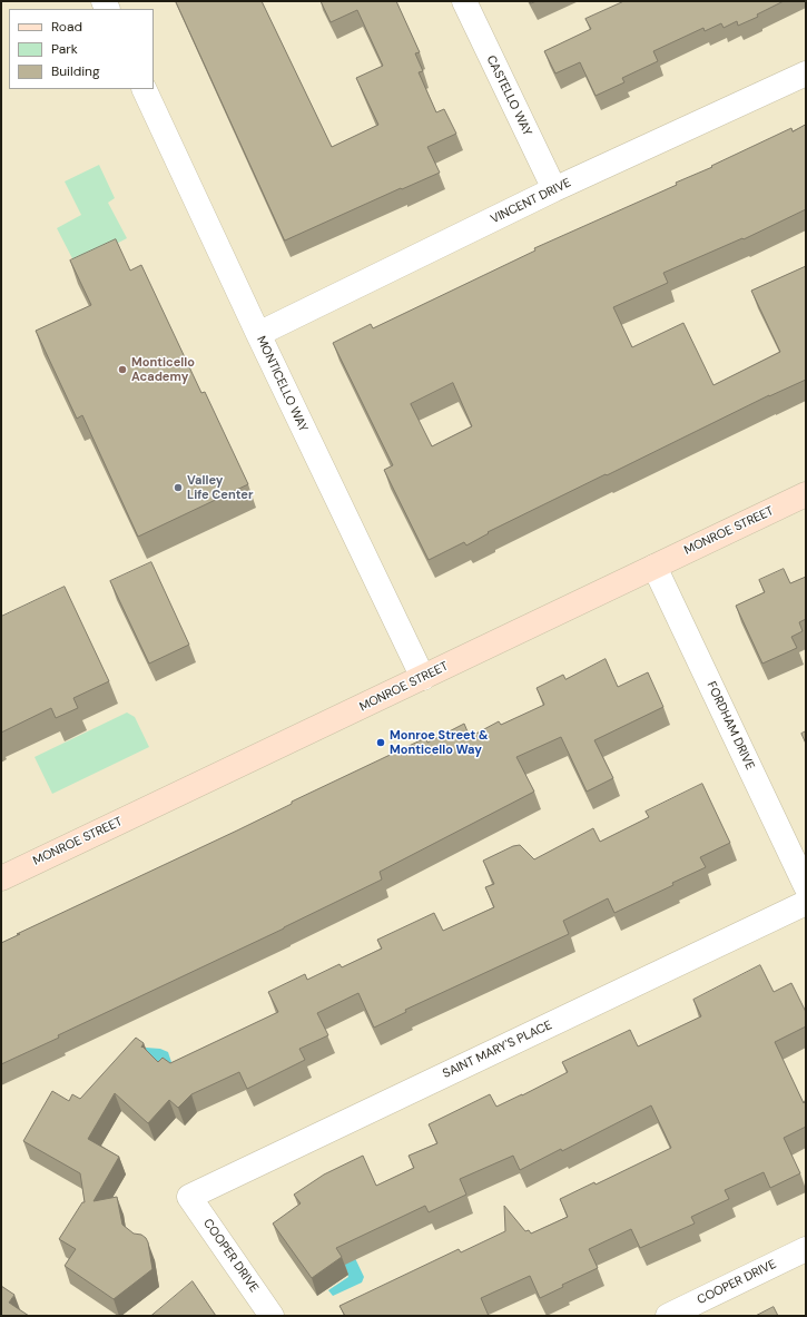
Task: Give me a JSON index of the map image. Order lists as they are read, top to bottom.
{
  "streets": {
    "main road": ["MONROE STREET"],
    "street": [
      "CASTELLO WAY",
      "VINCENT DRIVE",
      "MONTICELLO WAY",
      "FORDHAM DRIVE",
      "SAINT MARY'S PLACE",
      "COOPER DRIVE"
    ]
  },
  "crossings": [
    ["CASTELLO WAY", "VINCENT DRIVE"],
    ["VINCENT DRIVE", "MONTICELLO WAY"],
    ["MONTICELLO WAY", "MONROE STREET"],
    ["MONROE STREET", "FORDHAM DRIVE"],
    ["SAINT MARY'S PLACE", "COOPER DRIVE"]
  ],
  "places": ["Monticello Academy", "Valley Life Center", "Monroe Street & Monticello Way"],
  "legend": ["Road", "Park", "Building"]
}
